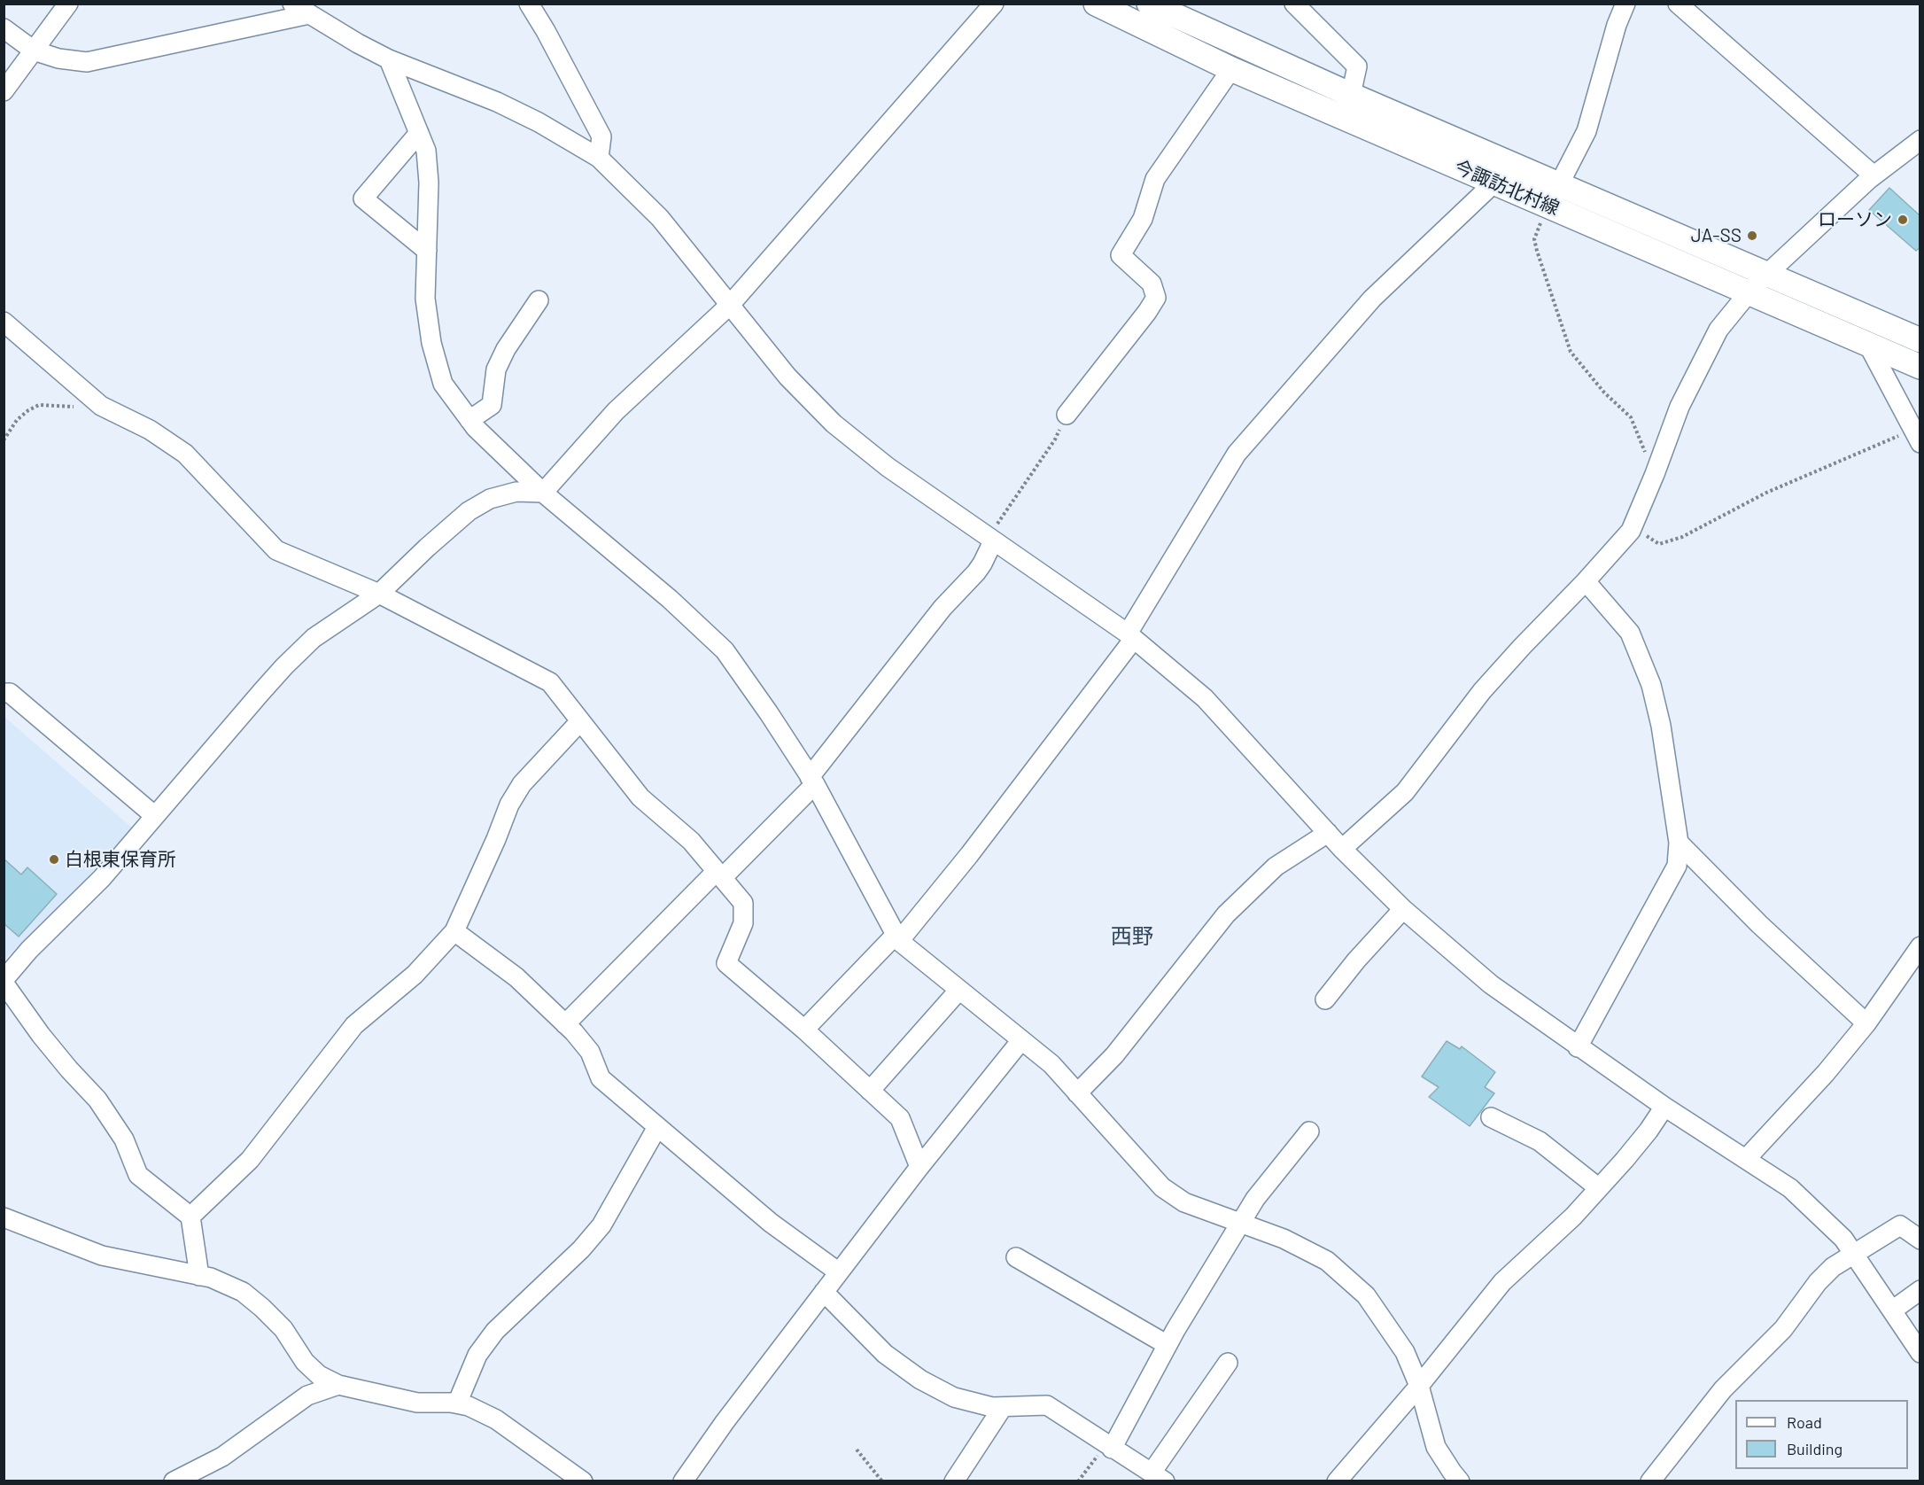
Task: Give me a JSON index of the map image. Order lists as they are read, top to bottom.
{
  "streets": {
    "main road": ["今諏訪北村線"]
  },
  "districts": ["西野"],
  "places": ["ローソン", "JA-SS", "白根東保育所"],
  "legend": ["Road", "Building"]
}
